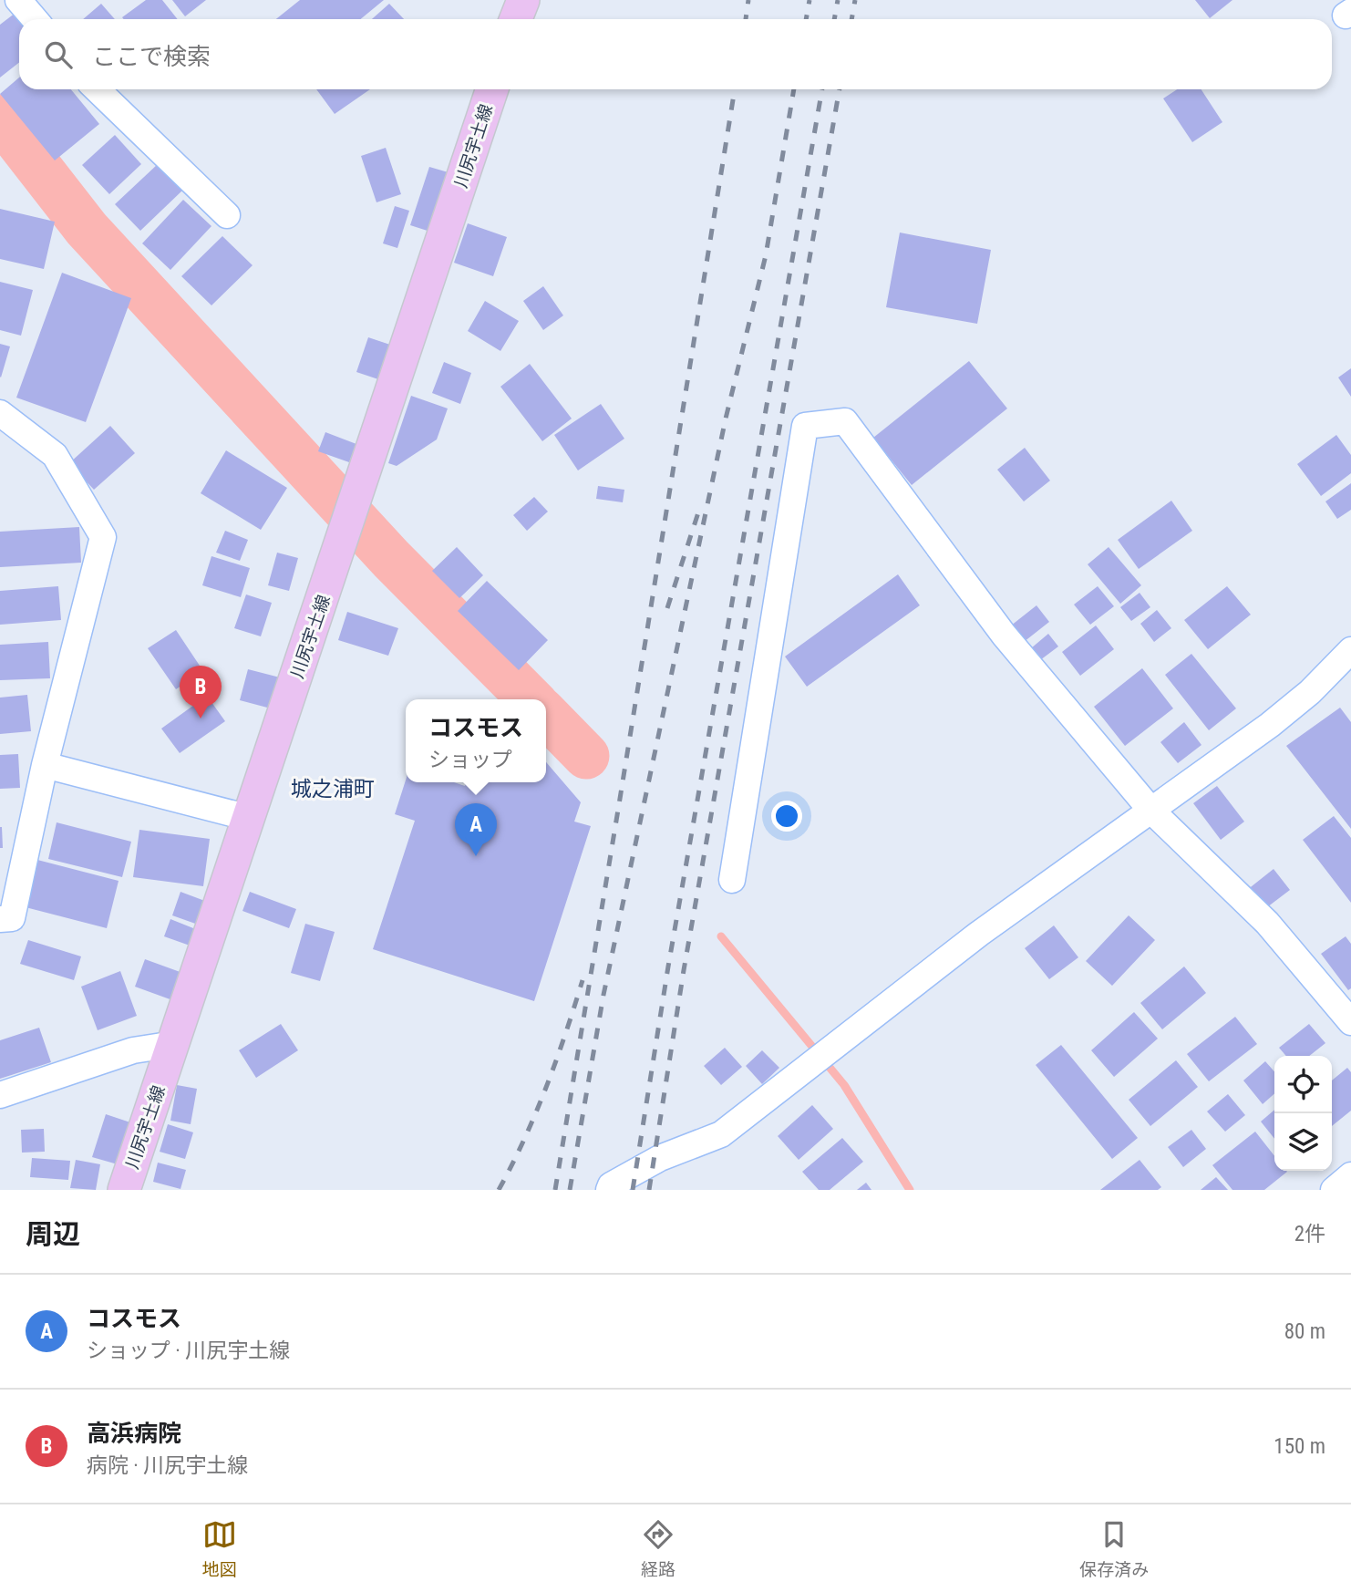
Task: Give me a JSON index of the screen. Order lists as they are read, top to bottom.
{
  "streets": {
    "main road": ["川尻宇土線"]
  },
  "districts": ["城之浦町"],
  "page": {
    "search": "ここで検索",
    "pins": ["B", "A"],
    "popup": ["コスモス", "ショップ"],
    "heading": ["周辺", "2件"],
    "list": [
      {
        "mark": "A",
        "name": "コスモス",
        "note": "ショップ · 川尻宇土線",
        "value": "80 m"
      },
      {
        "mark": "B",
        "name": "高浜病院",
        "note": "病院 · 川尻宇土線",
        "value": "150 m"
      }
    ],
    "nav": ["地図", "経路", "保存済み"]
  }
}
